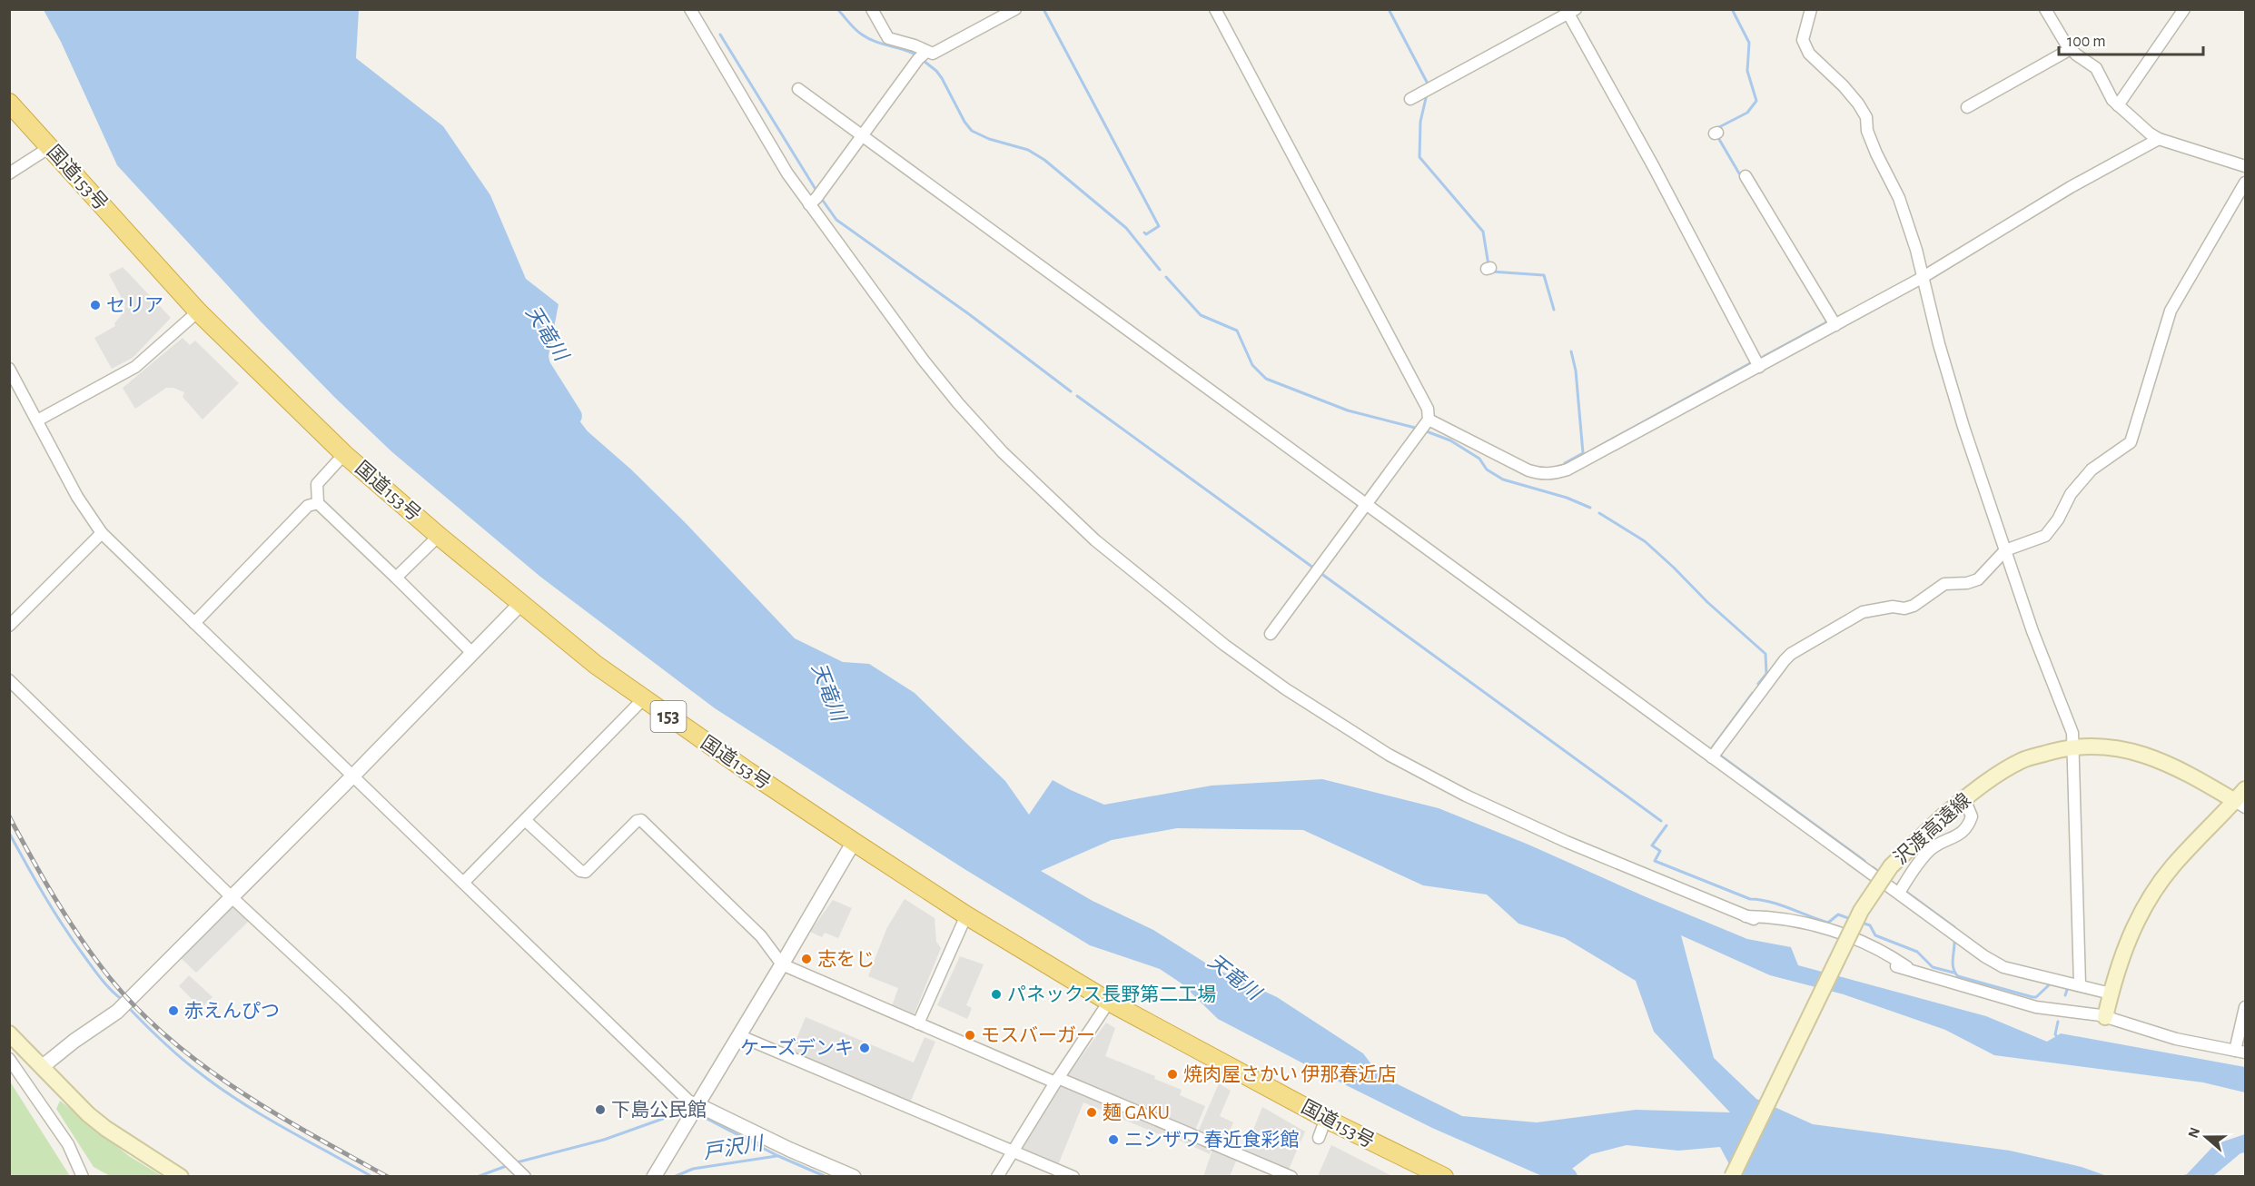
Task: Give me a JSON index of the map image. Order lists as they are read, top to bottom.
{
  "streets": {
    "highway": ["国道153号", "153"],
    "main road": ["沢渡高遠線"]
  },
  "water": ["天竜川", "戸沢川"],
  "places": [
    "セリア",
    "志をじ",
    "パネックス長野第二工場",
    "赤えんぴつ",
    "モスバーガー",
    "ケーズデンキ",
    "焼肉屋さかい 伊那春近店",
    "下島公民館",
    "麺 GAKU",
    "ニシザワ 春近食彩館"
  ],
  "scale_bar": "100 m",
  "north": "left"
}
